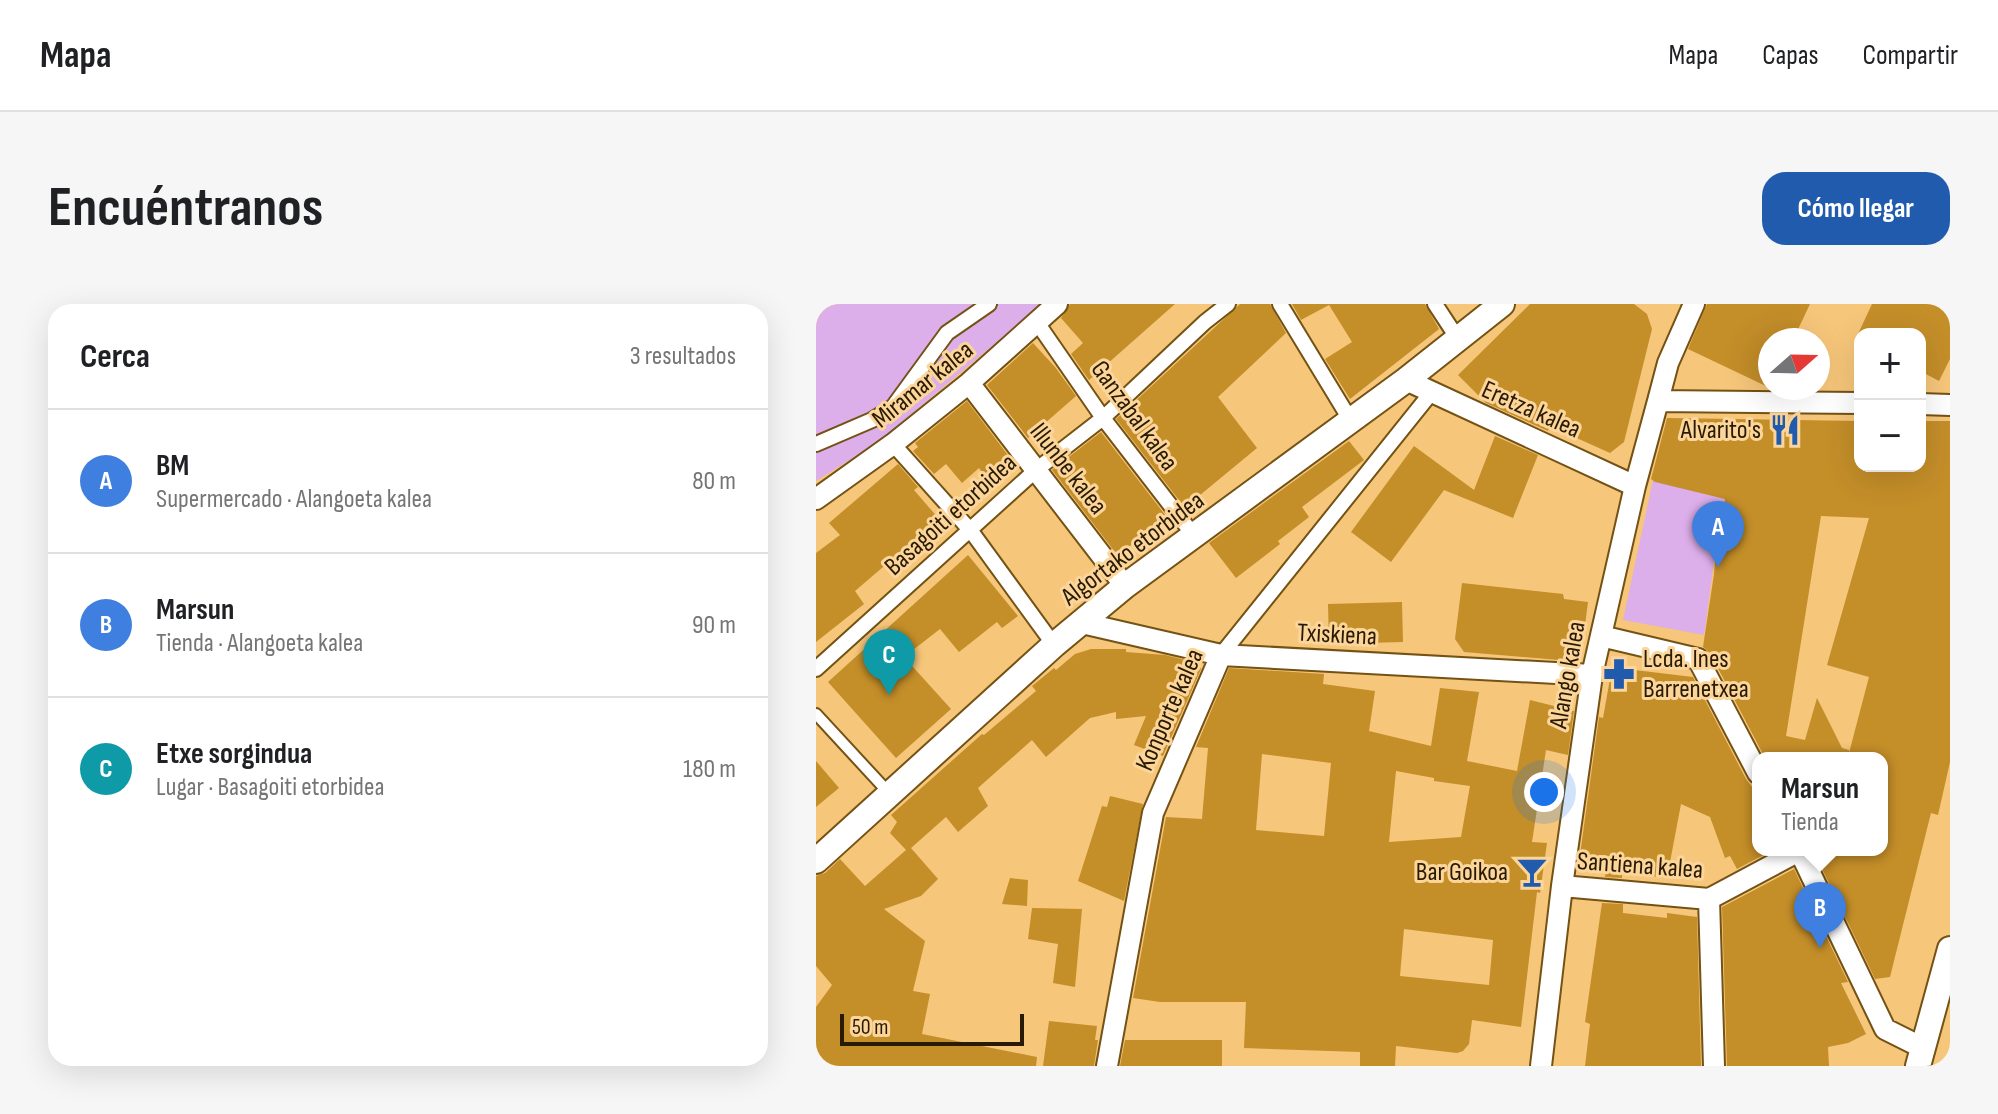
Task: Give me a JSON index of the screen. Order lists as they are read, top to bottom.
{
  "streets": {
    "street": [
      "Miramar kalea",
      "Eretza kalea",
      "Ganzabal kalea",
      "Illunbe kalea",
      "Basagoiti etorbidea",
      "Algortako etorbidea",
      "Txiskiena",
      "Alango kalea",
      "Konporte kalea",
      "Santiena kalea"
    ]
  },
  "crossings": [
    ["Miramar kalea", "Ganzabal kalea"],
    ["Miramar kalea", "Illunbe kalea"],
    ["Eretza kalea", "Algortako etorbidea"],
    ["Eretza kalea", "Alango kalea"],
    ["Eretza kalea", "Konporte kalea"],
    ["Ganzabal kalea", "Basagoiti etorbidea"],
    ["Ganzabal kalea", "Algortako etorbidea"],
    ["Illunbe kalea", "Basagoiti etorbidea"],
    ["Illunbe kalea", "Algortako etorbidea"],
    ["Algortako etorbidea", "Txiskiena"],
    ["Txiskiena", "Alango kalea"],
    ["Txiskiena", "Konporte kalea"],
    ["Alango kalea", "Santiena kalea"]
  ],
  "places": {
    "restaurant": ["Alvarito's"],
    "pharmacy": ["Lcda. Ines Barrenetxea"],
    "bar": ["Bar Goikoa"]
  },
  "scale_bar": "50 m",
  "north": "right",
  "page": {
    "header": "Mapa",
    "nav": ["Mapa", "Capas", "Compartir"],
    "buttons": "Cómo llegar",
    "title": "Encuéntranos",
    "heading": ["Cerca", "3 resultados"],
    "map_buttons": ["+", "−"],
    "list": [
      {
        "mark": "A",
        "name": "BM",
        "note": "Supermercado · Alangoeta kalea",
        "value": "80 m"
      },
      {
        "mark": "B",
        "name": "Marsun",
        "note": "Tienda · Alangoeta kalea",
        "value": "90 m"
      },
      {
        "mark": "C",
        "name": "Etxe sorgindua",
        "note": "Lugar · Basagoiti etorbidea",
        "value": "180 m"
      }
    ],
    "pins": ["A", "C", "B"],
    "popup": ["Marsun", "Tienda"],
    "scale": "50 m"
  }
}
